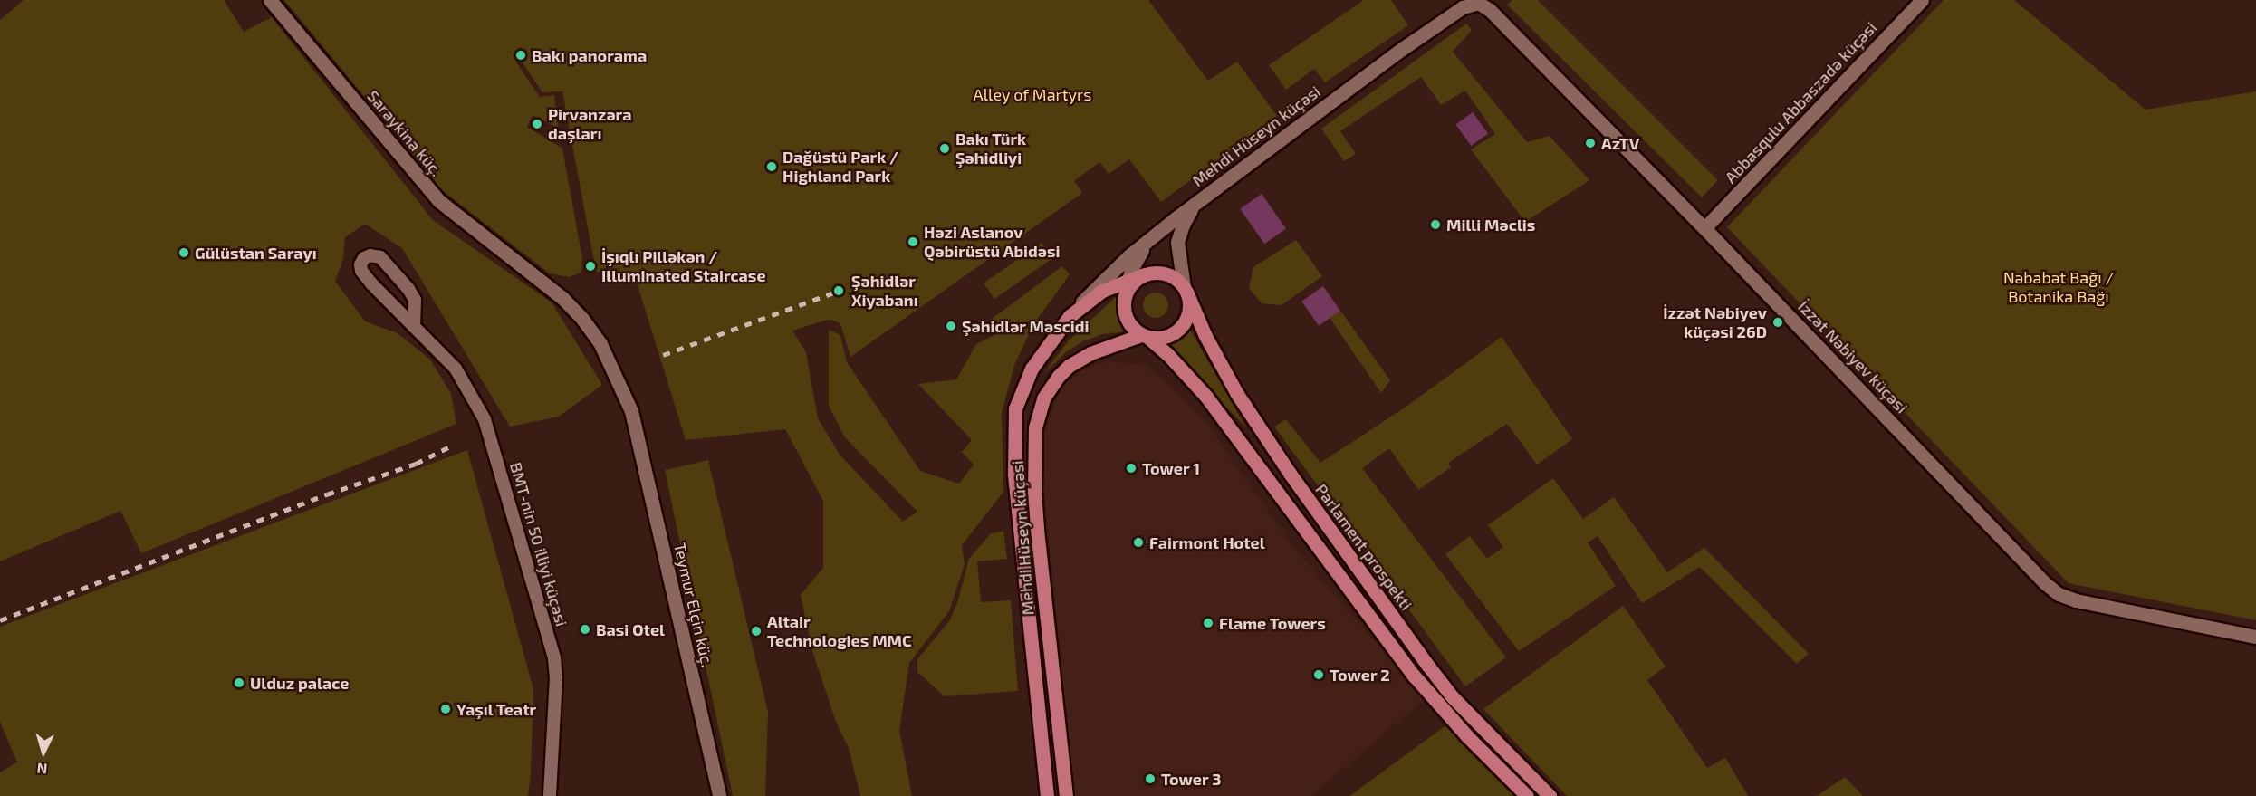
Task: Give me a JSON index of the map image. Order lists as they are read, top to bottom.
{
  "streets": {
    "main road": [
      "Abbasqulu Abbaszadə küçəsi",
      "Saraykina küç.",
      "Mehdi Hüseyn küçəsi",
      "İzzət Nəbiyev küçəsi",
      "Parlament prospekti",
      "Teymur Elçin küç."
    ],
    "street": ["BMT-nin 50 illiyi küçəsi"]
  },
  "crossings": [
    ["Abbasqulu Abbaszadə küçəsi", "İzzət Nəbiyev küçəsi"],
    ["Saraykina küç.", "Teymur Elçin küç."],
    ["Mehdi Hüseyn küçəsi", "İzzət Nəbiyev küçəsi"],
    ["Mehdi Hüseyn küçəsi", "Parlament prospekti"]
  ],
  "parks": ["Alley of Martyrs", "Nəbabət Bağı / Botanika Bağı"],
  "places": [
    "Bakı panorama",
    "Pirvənzəra daşları",
    "AzTV",
    "Bakı Türk Şəhidliyi",
    "Dağüstü Park / Highland Park",
    "Milli Məclis",
    "Həzi Aslanov Qəbirüstü Abidəsi",
    "Gülüstan Sarayı",
    "İşıqlı Pilləkən / Illuminated Staircase",
    "Şəhidlər Xiyabanı",
    "İzzət Nəbiyev küçəsi 26D",
    "Şəhidlər Məscidi",
    "Tower 1",
    "Fairmont Hotel",
    "Flame Towers",
    "Basi Otel",
    "Altair Technologies MMC",
    "Tower 2",
    "Ulduz palace",
    "Yaşıl Teatr",
    "Tower 3"
  ],
  "north": "bottom"
}
